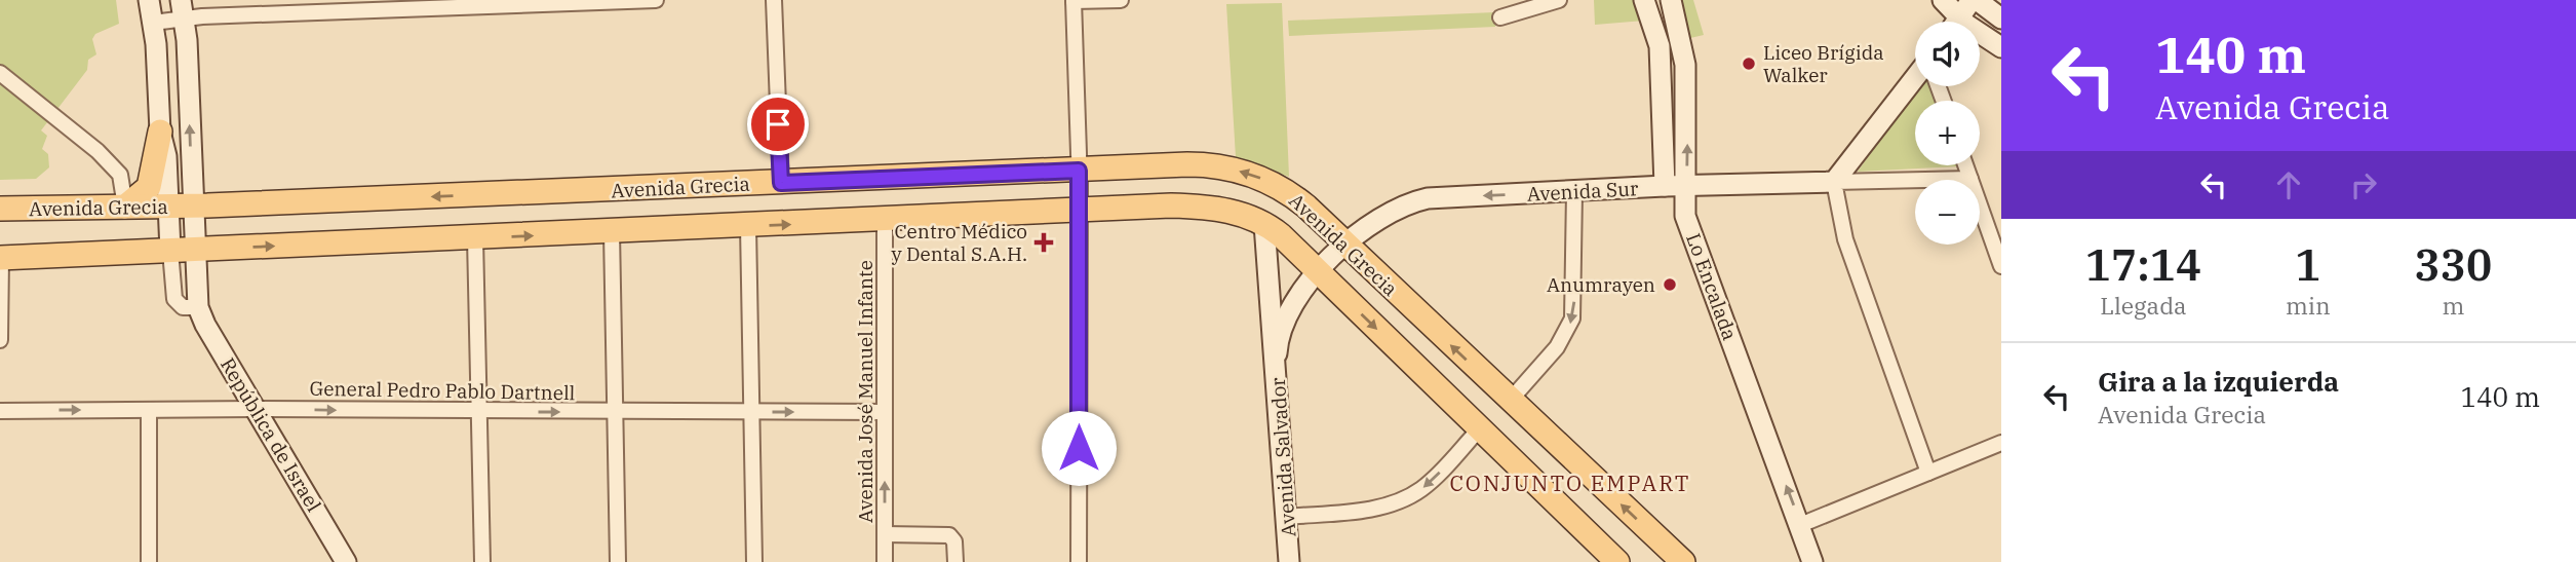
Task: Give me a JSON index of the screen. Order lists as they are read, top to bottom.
{
  "streets": {
    "main road": [
      "Avenida Grecia",
      "Avenida Sur",
      "Lo Encalada",
      "República de Israel",
      "Avenida Salvador"
    ],
    "street": ["General Pedro Pablo Dartnell", "Avenida José Manuel Infante"]
  },
  "crossings": [
    ["Avenida Grecia", "Avenida Sur"],
    ["Avenida Grecia", "Avenida José Manuel Infante"],
    ["Avenida Grecia", "República de Israel"],
    ["Avenida Grecia", "Avenida Salvador"],
    ["Avenida Sur", "Lo Encalada"],
    ["Avenida Sur", "Avenida Salvador"],
    ["General Pedro Pablo Dartnell", "Avenida José Manuel Infante"],
    ["General Pedro Pablo Dartnell", "República de Israel"]
  ],
  "one_way": ["Avenida Sur", "General Pedro Pablo Dartnell", "Avenida José Manuel Infante"],
  "districts": ["CONJUNTO EMPART"],
  "places": {
    "other": ["Liceo Brígida Walker", "Anumrayen"],
    "health": ["Centro Médico y Dental S.A.H."]
  },
  "page": {
    "turn": ["140 m", "Avenida Grecia"],
    "map_buttons": ["+", "−"],
    "eta": [
      "17:14",
      "Llegada",
      "1",
      "min",
      "330",
      "m"
    ],
    "list": [
      {
        "name": "Gira a la izquierda",
        "note": "Avenida Grecia",
        "value": "140 m"
      }
    ]
  }
}
